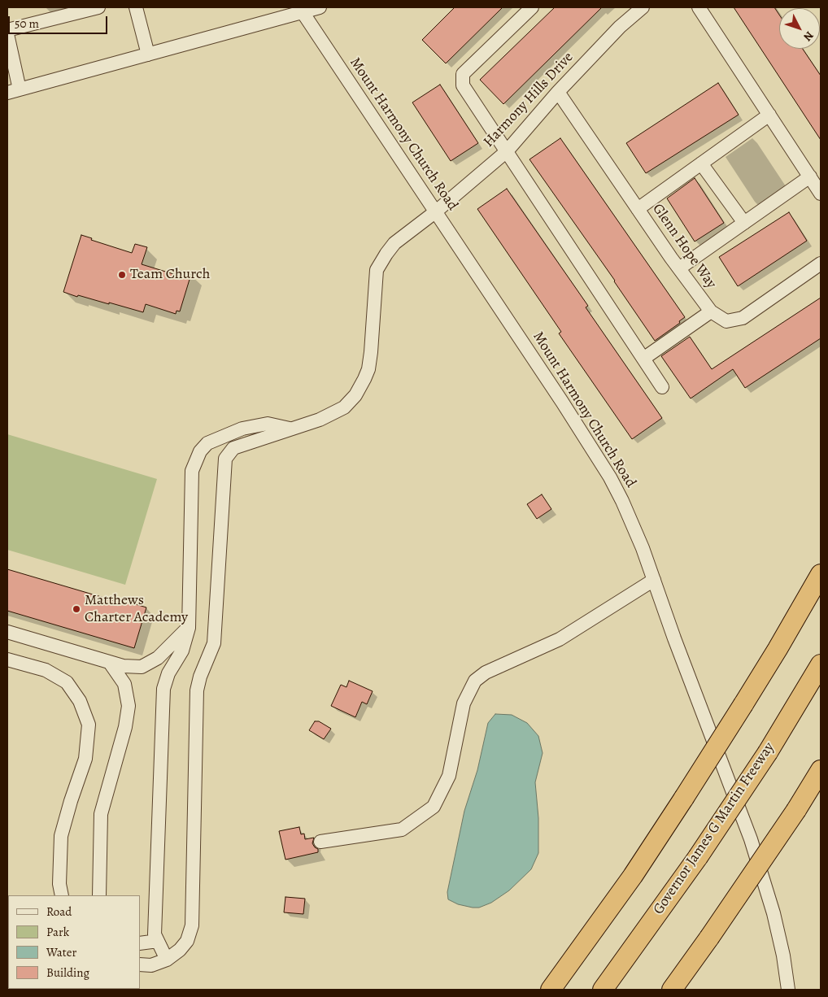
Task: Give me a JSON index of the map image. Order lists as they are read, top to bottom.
{
  "streets": {
    "highway": ["Governor James G Martin Freeway"],
    "street": ["Harmony Hills Drive", "Mount Harmony Church Road", "Glenn Hope Way"]
  },
  "crossings": [
    ["Harmony Hills Drive", "Mount Harmony Church Road"],
    ["Harmony Hills Drive", "Glenn Hope Way"]
  ],
  "places": ["Team Church", "Matthews Charter Academy"],
  "legend": [
    "Road",
    "Park",
    "Water",
    "Building"
  ],
  "scale_bar": "50 m",
  "north": "bottom right"
}
